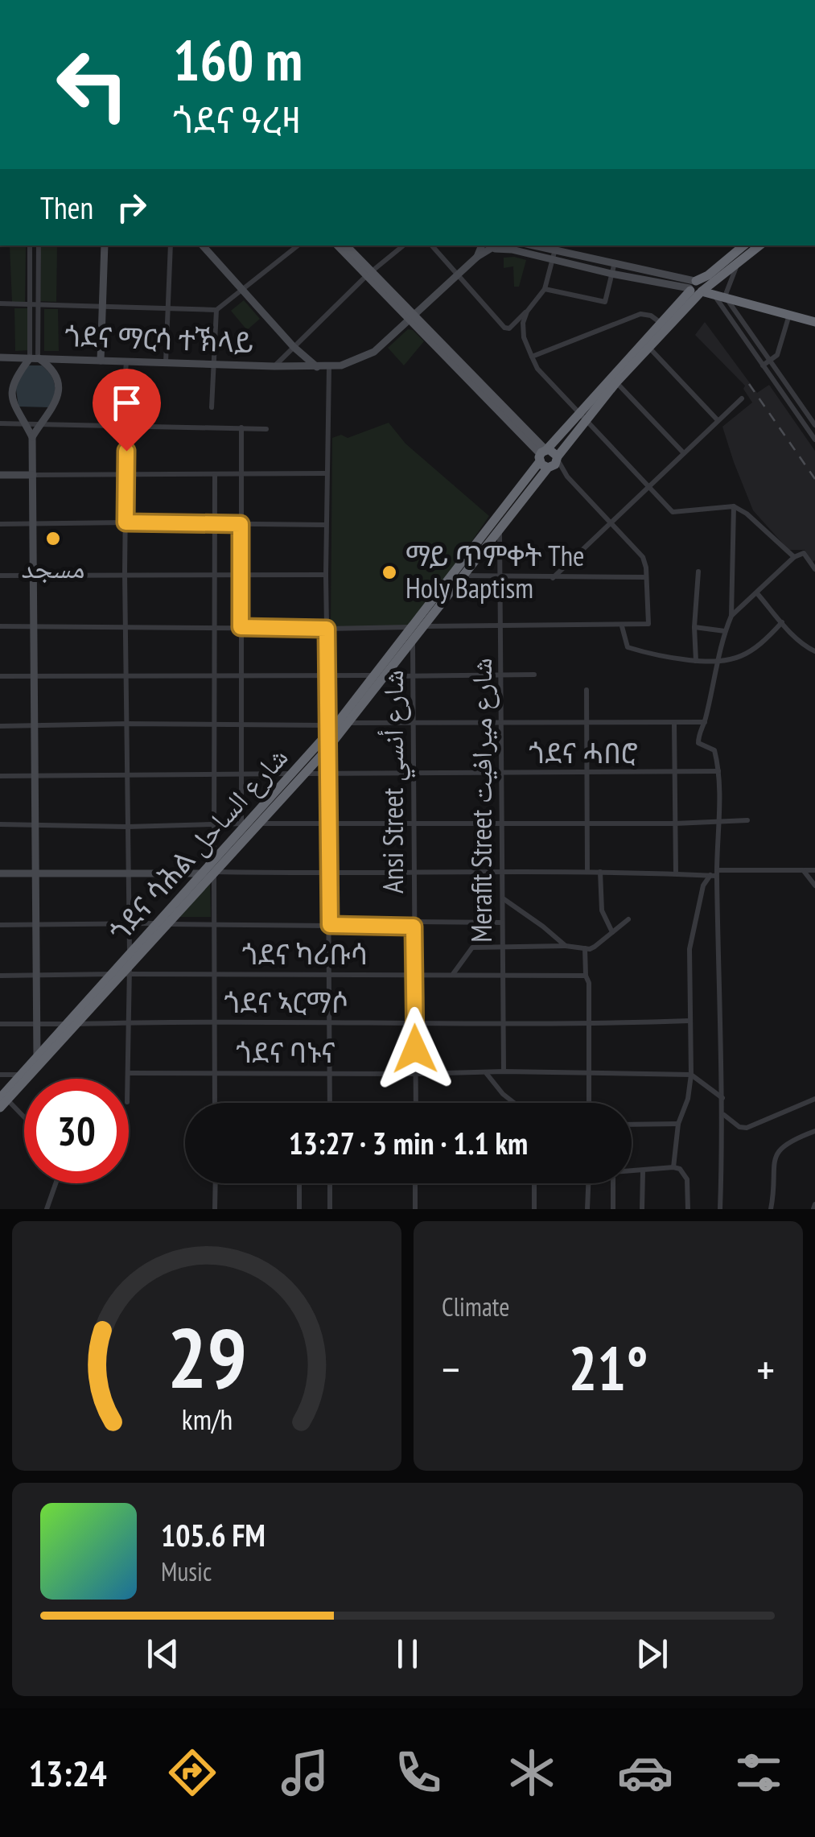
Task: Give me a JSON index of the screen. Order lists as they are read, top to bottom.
{
  "streets": {
    "highway": ["ጎደና ሳሕል شارع الساحل"],
    "street": [
      "ጎደና ማርሳ ተኽላይ",
      "ጎደና ሓበሮ",
      "Ansi Street شارع أنسي",
      "Merafit Street شارع ميرافيت",
      "ጎደና ካሪቡሳ",
      "ጎደና ኣርማሶ",
      "ጎደና ባኑና"
    ]
  },
  "crossings": [
    ["ጎደና ሓበሮ", "Ansi Street شارع أنسي"],
    ["ጎደና ሓበሮ", "Merafit Street شارع ميرافيت"],
    ["ጎደና ሓበሮ", "ጎደና ሳሕል شارع الساحل"],
    ["Ansi Street شارع أنسي", "ጎደና ሳሕል شارع الساحل"],
    ["Ansi Street شارع أنسي", "ጎደና ካሪቡሳ"],
    ["Ansi Street شارع أنسي", "ጎደና ኣርማሶ"],
    ["Ansi Street شارع أنسي", "ጎደና ባኑና"],
    ["Merafit Street شارع ميرافيت", "ጎደና ሳሕል شارع الساحل"],
    ["Merafit Street شارع ميرافيت", "ጎደና ካሪቡሳ"],
    ["Merafit Street شارع ميرافيت", "ጎደና ኣርማሶ"],
    ["Merafit Street شارع ميرافيت", "ጎደና ባኑና"],
    ["ጎደና ሳሕል شارع الساحل", "ጎደና ካሪቡሳ"],
    ["ጎደና ሳሕል شارع الساحل", "ጎደና ኣርማሶ"]
  ],
  "places": ["مسجد", "ማይ ጥምቀት The Holy Baptism"],
  "page": {
    "turn": ["160 m", "ጎደና ዓረዛ"],
    "then": "Then",
    "limit": "30",
    "trip": "13:27 · 3 min · 1.1 km",
    "tile": "Climate",
    "heat": ["−", "21°", "+"],
    "song": ["105.6 FM", "Music"],
    "tabs": "13:24",
    "gauge": ["29", "km/h"]
  }
}
